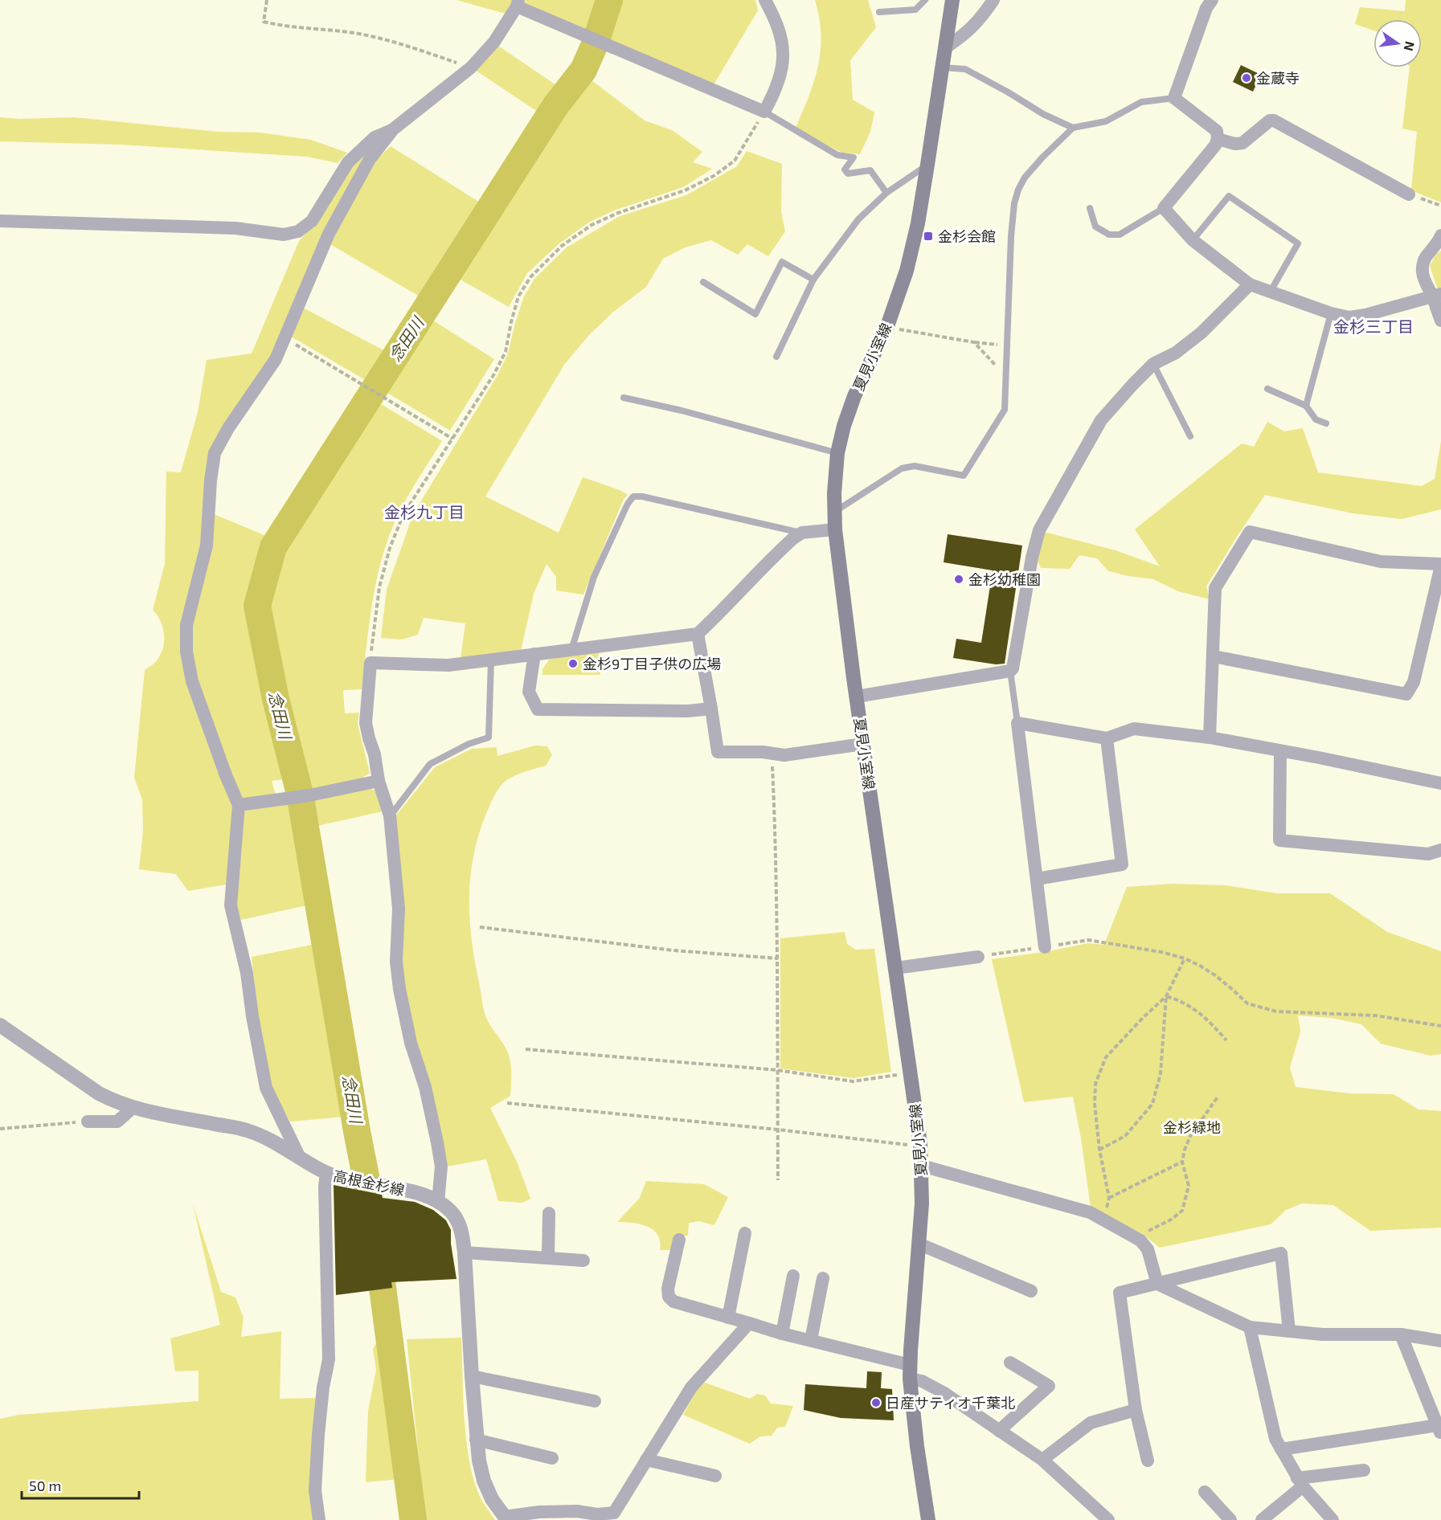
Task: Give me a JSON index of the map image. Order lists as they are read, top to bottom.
{
  "streets": {
    "main road": ["夏見小室線"],
    "street": ["高根金杉線"]
  },
  "districts": ["金杉三丁目", "金杉九丁目"],
  "water": ["念田川"],
  "parks": ["金杉緑地"],
  "places": {
    "other": [
      "金蔵寺",
      "金杉幼稚園",
      "金杉9丁目子供の広場",
      "日産サティオ千葉北"
    ],
    "transit": ["金杉会館"]
  },
  "scale_bar": "50 m",
  "north": "right"
}
